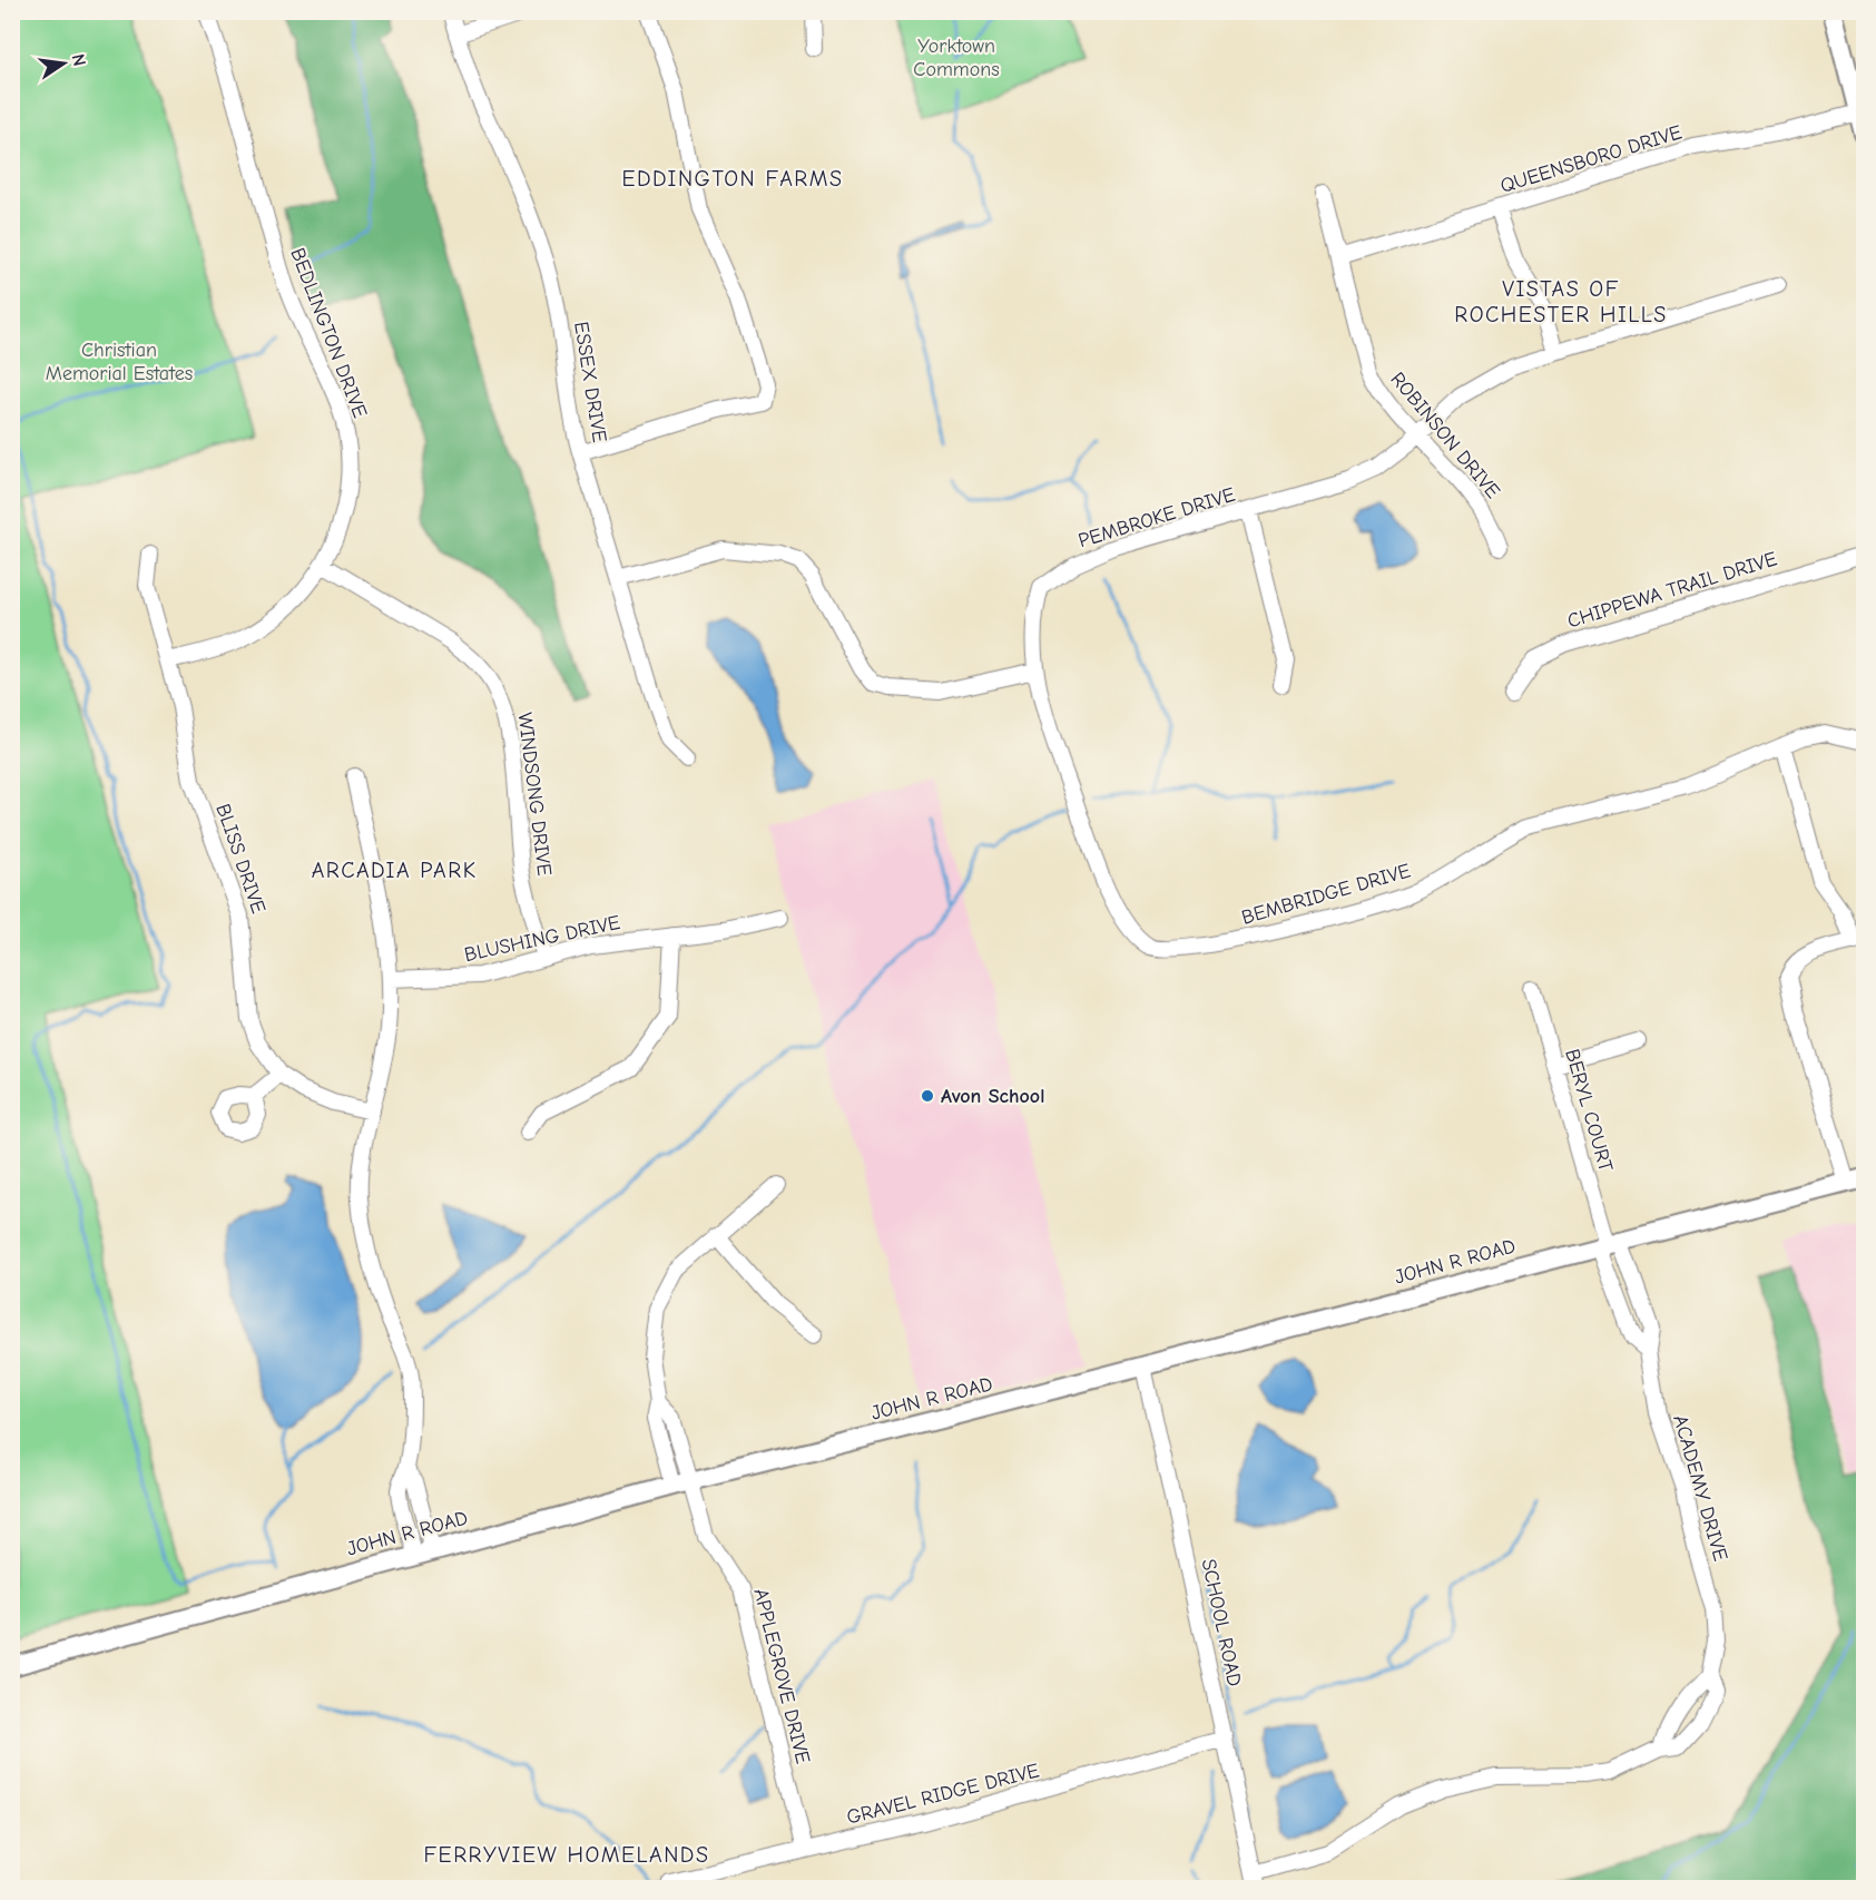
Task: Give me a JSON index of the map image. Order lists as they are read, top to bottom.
{
  "streets": {
    "main road": ["JOHN R ROAD"],
    "street": [
      "QUEENSBORO DRIVE",
      "BEDLINGTON DRIVE",
      "ESSEX DRIVE",
      "ROBINSON DRIVE",
      "PEMBROKE DRIVE",
      "CHIPPEWA TRAIL DRIVE",
      "WINDSONG DRIVE",
      "BLISS DRIVE",
      "BEMBRIDGE DRIVE",
      "BLUSHING DRIVE",
      "BERYL COURT",
      "ACADEMY DRIVE",
      "SCHOOL ROAD",
      "APPLEGROVE DRIVE",
      "GRAVEL RIDGE DRIVE"
    ]
  },
  "crossings": [
    ["QUEENSBORO DRIVE", "ROBINSON DRIVE"],
    ["BEDLINGTON DRIVE", "WINDSONG DRIVE"],
    ["BEDLINGTON DRIVE", "BLISS DRIVE"],
    ["ROBINSON DRIVE", "PEMBROKE DRIVE"],
    ["PEMBROKE DRIVE", "BEMBRIDGE DRIVE"],
    ["WINDSONG DRIVE", "BLUSHING DRIVE"],
    ["BERYL COURT", "JOHN R ROAD"],
    ["BERYL COURT", "ACADEMY DRIVE"],
    ["JOHN R ROAD", "ACADEMY DRIVE"],
    ["JOHN R ROAD", "SCHOOL ROAD"],
    ["JOHN R ROAD", "APPLEGROVE DRIVE"],
    ["ACADEMY DRIVE", "SCHOOL ROAD"],
    ["SCHOOL ROAD", "GRAVEL RIDGE DRIVE"],
    ["APPLEGROVE DRIVE", "GRAVEL RIDGE DRIVE"]
  ],
  "districts": [
    "EDDINGTON FARMS",
    "VISTAS OF ROCHESTER HILLS",
    "ARCADIA PARK",
    "FERRYVIEW HOMELANDS"
  ],
  "parks": ["Yorktown Commons", "Christian Memorial Estates"],
  "places": ["Avon School"],
  "north": "right"
}
